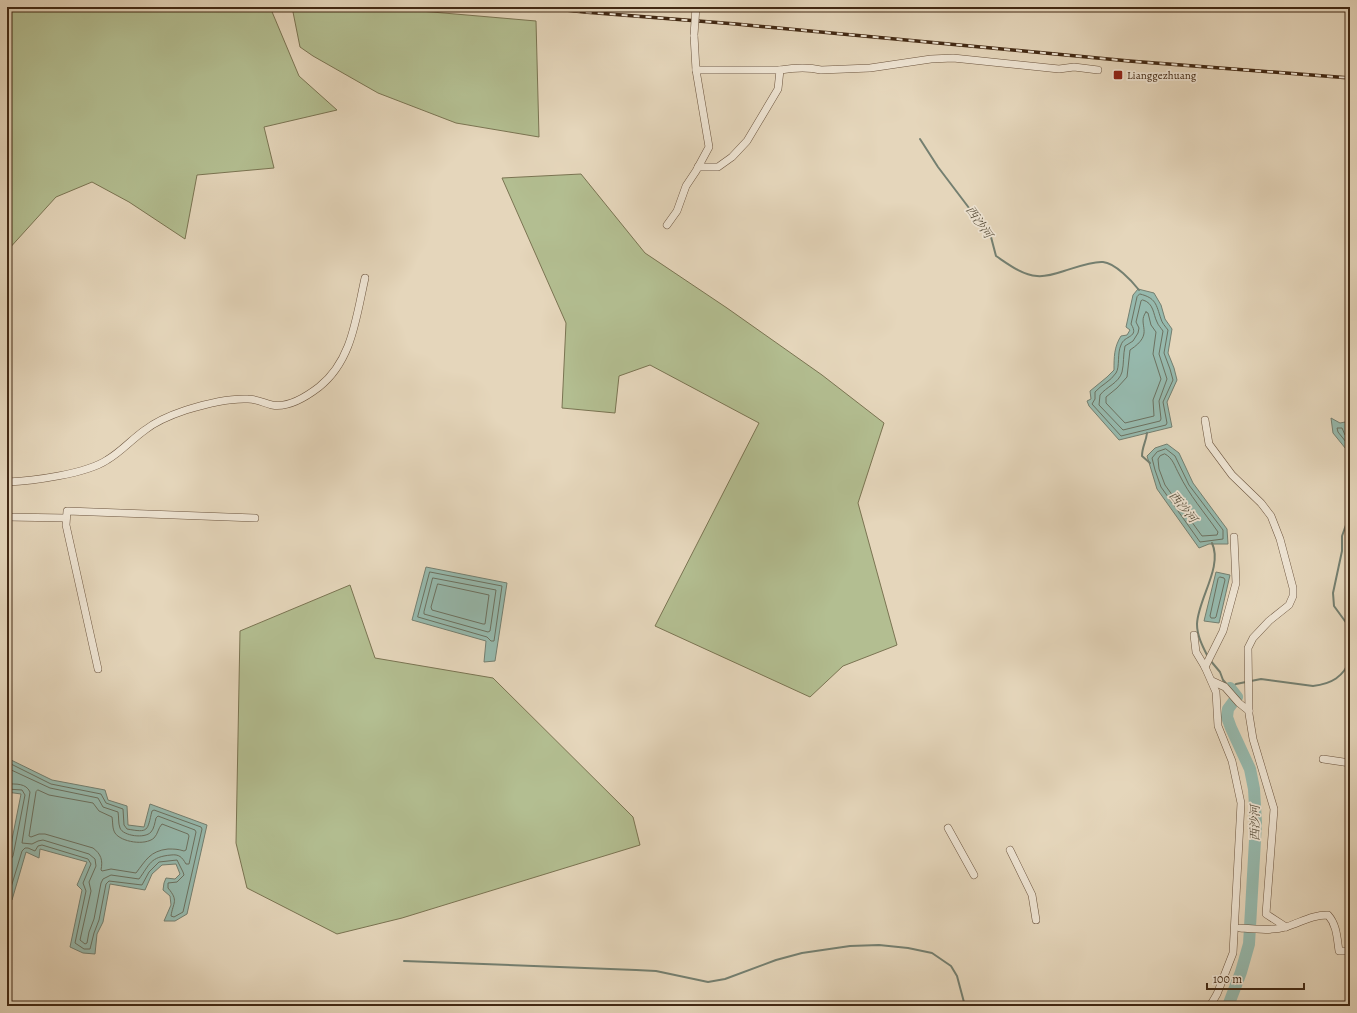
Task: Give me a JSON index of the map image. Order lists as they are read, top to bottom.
{
  "water": ["西沙河"],
  "places": {
    "transit": ["Lianggezhuang"]
  },
  "scale_bar": "100 m"
}
